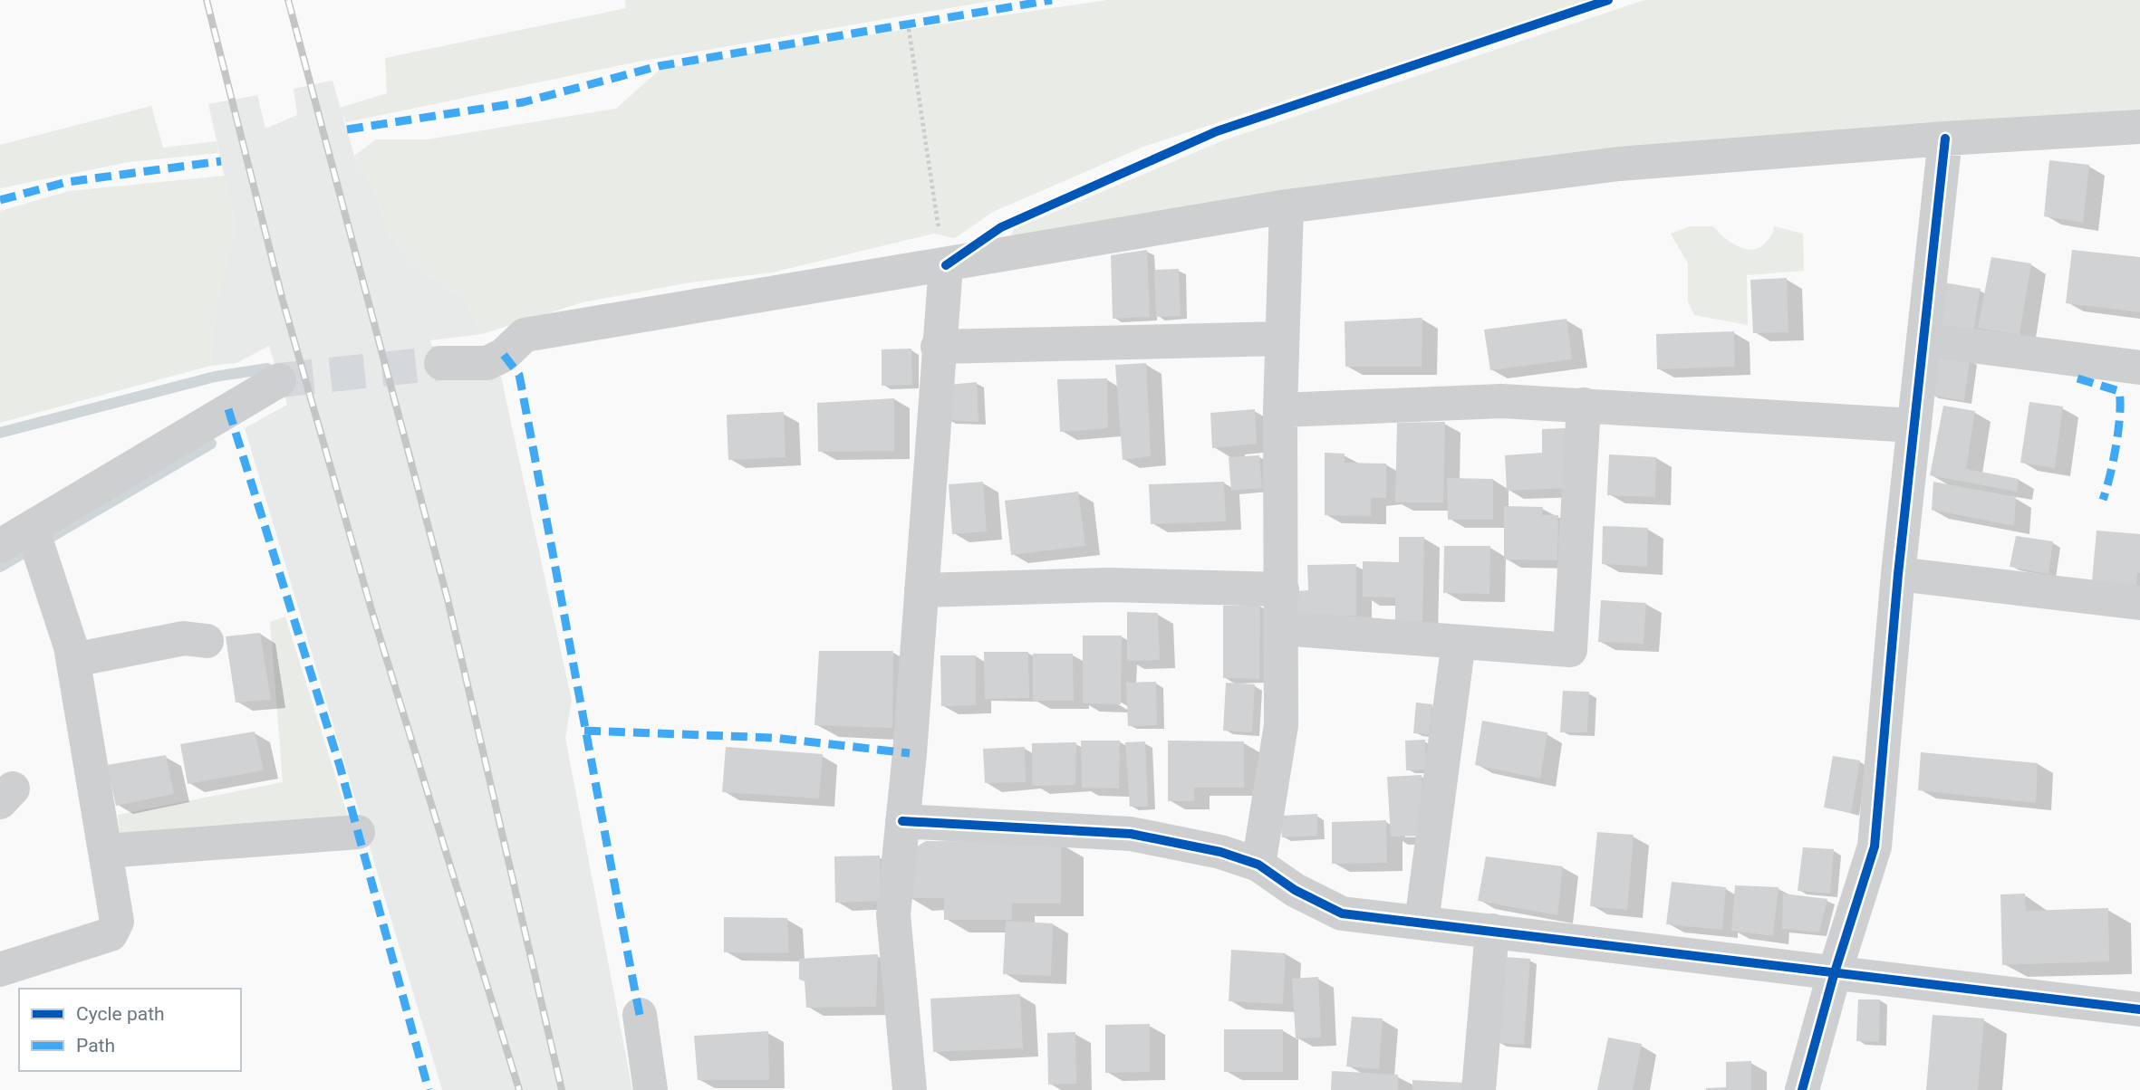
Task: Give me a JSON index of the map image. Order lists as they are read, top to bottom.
{
  "legend": ["Cycle path", "Path"]
}
